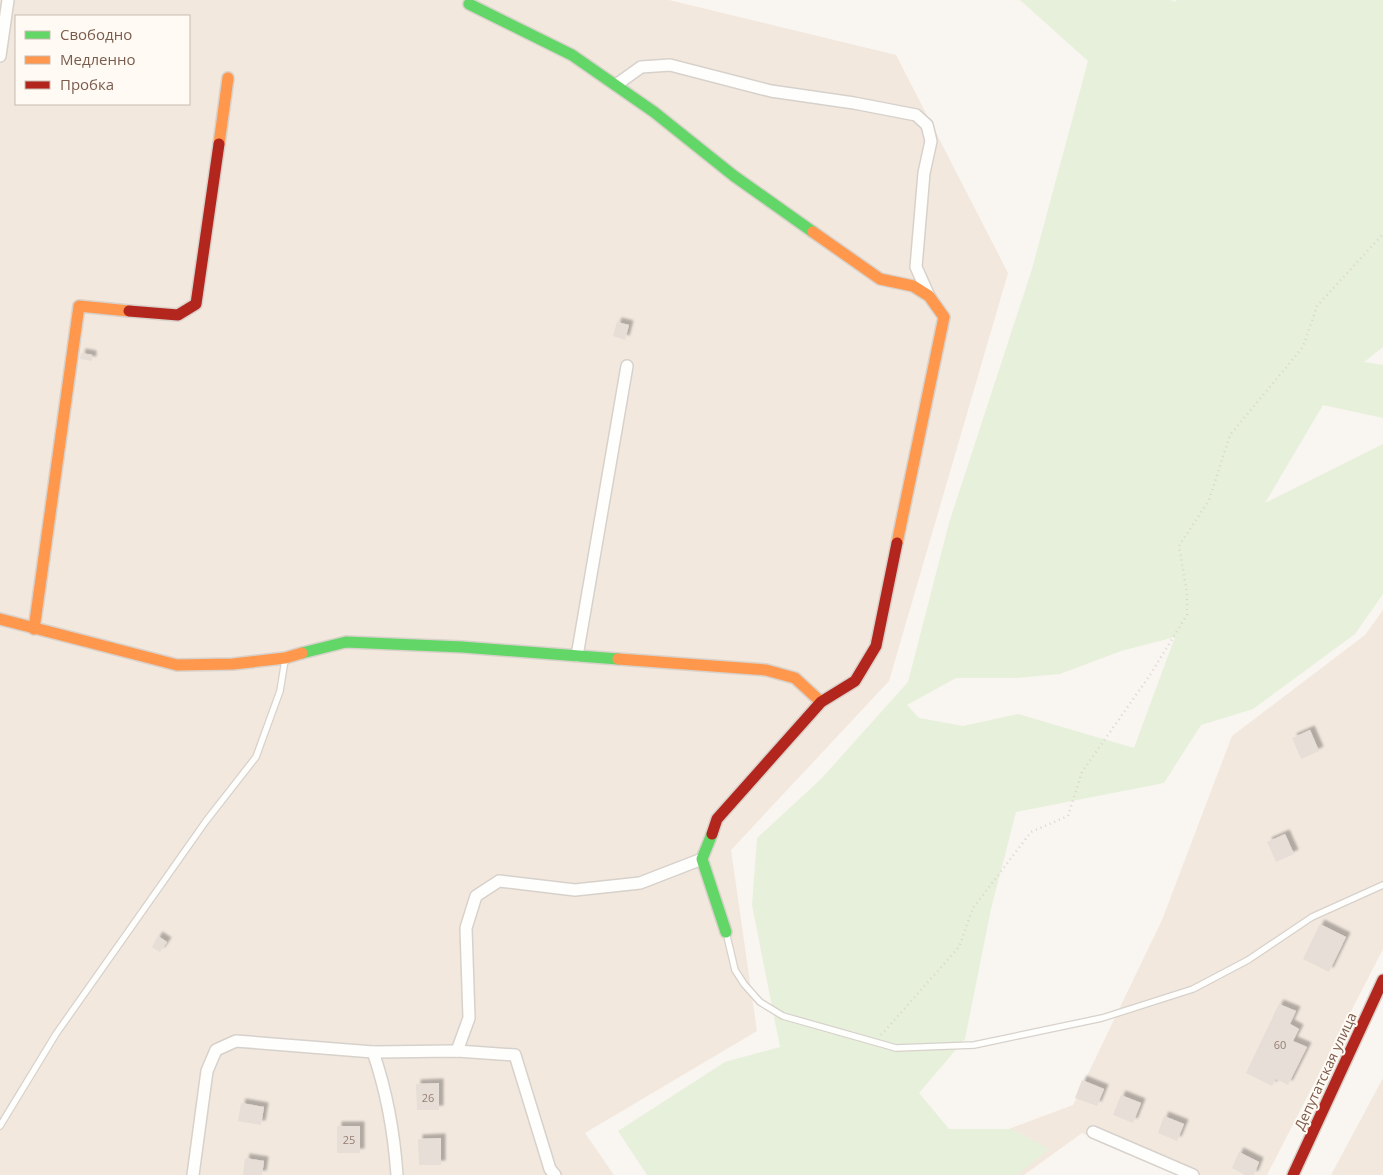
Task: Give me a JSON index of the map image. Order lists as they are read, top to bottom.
{
  "streets": {
    "street": ["Депутатская улица"]
  },
  "house_numbers": ["60", "26", "25"],
  "legend": ["Свободно", "Медленно", "Пробка"]
}
